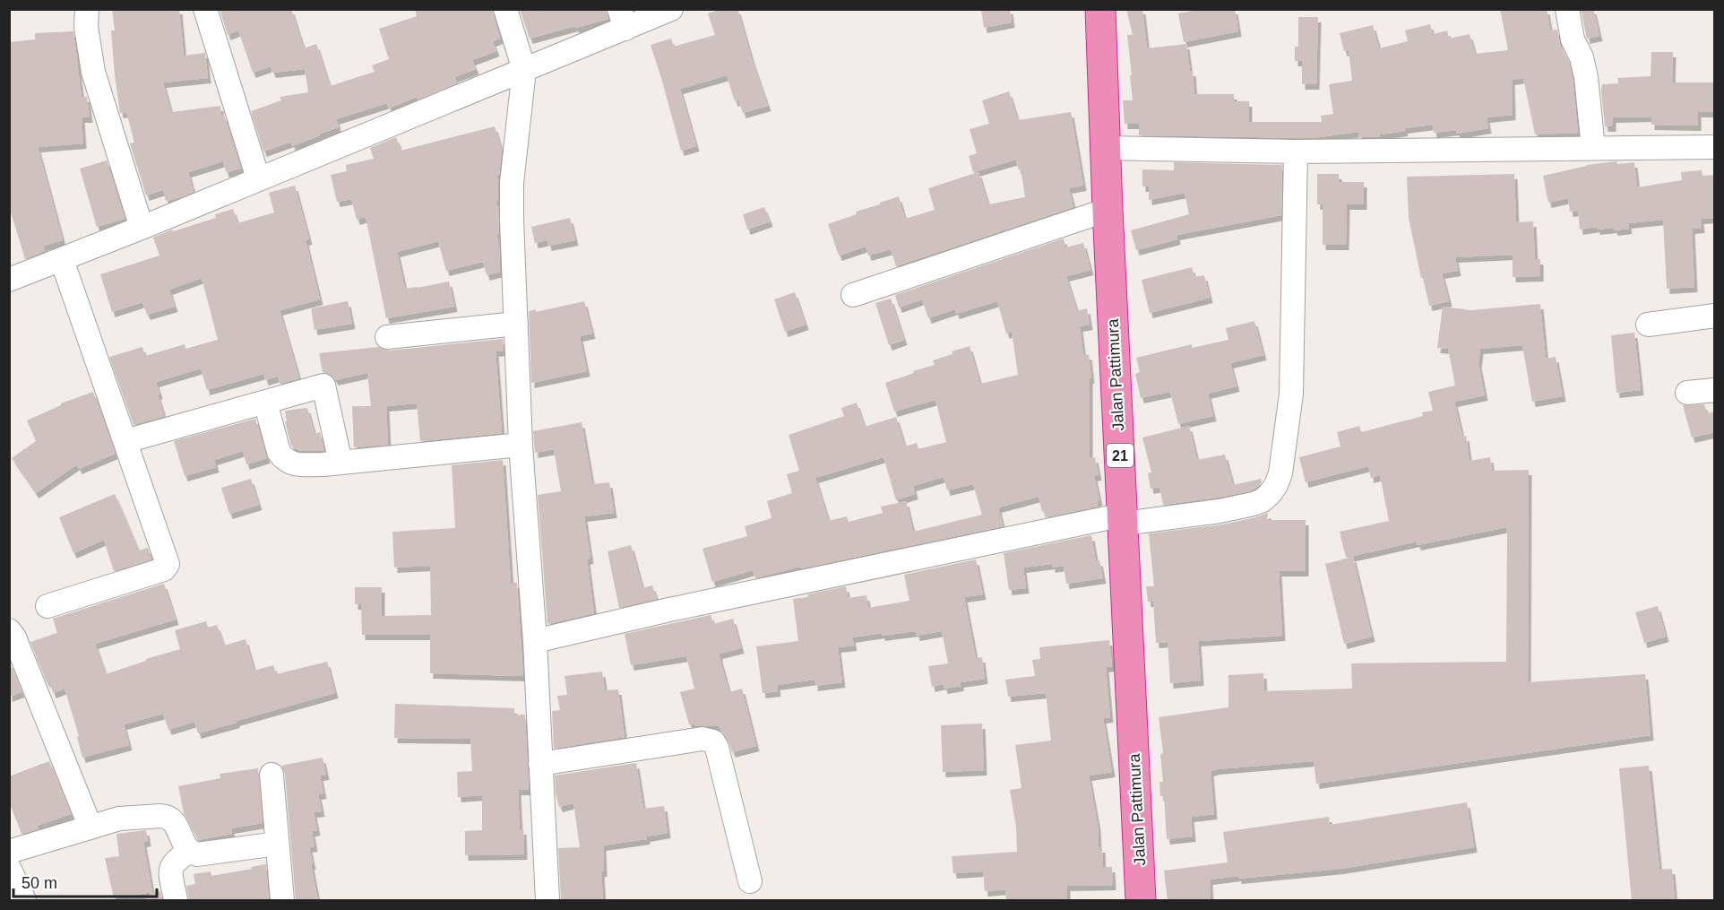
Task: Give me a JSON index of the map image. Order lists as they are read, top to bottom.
{
  "streets": {
    "highway": ["Jalan Pattimura", "21"]
  },
  "scale_bar": "50 m"
}
